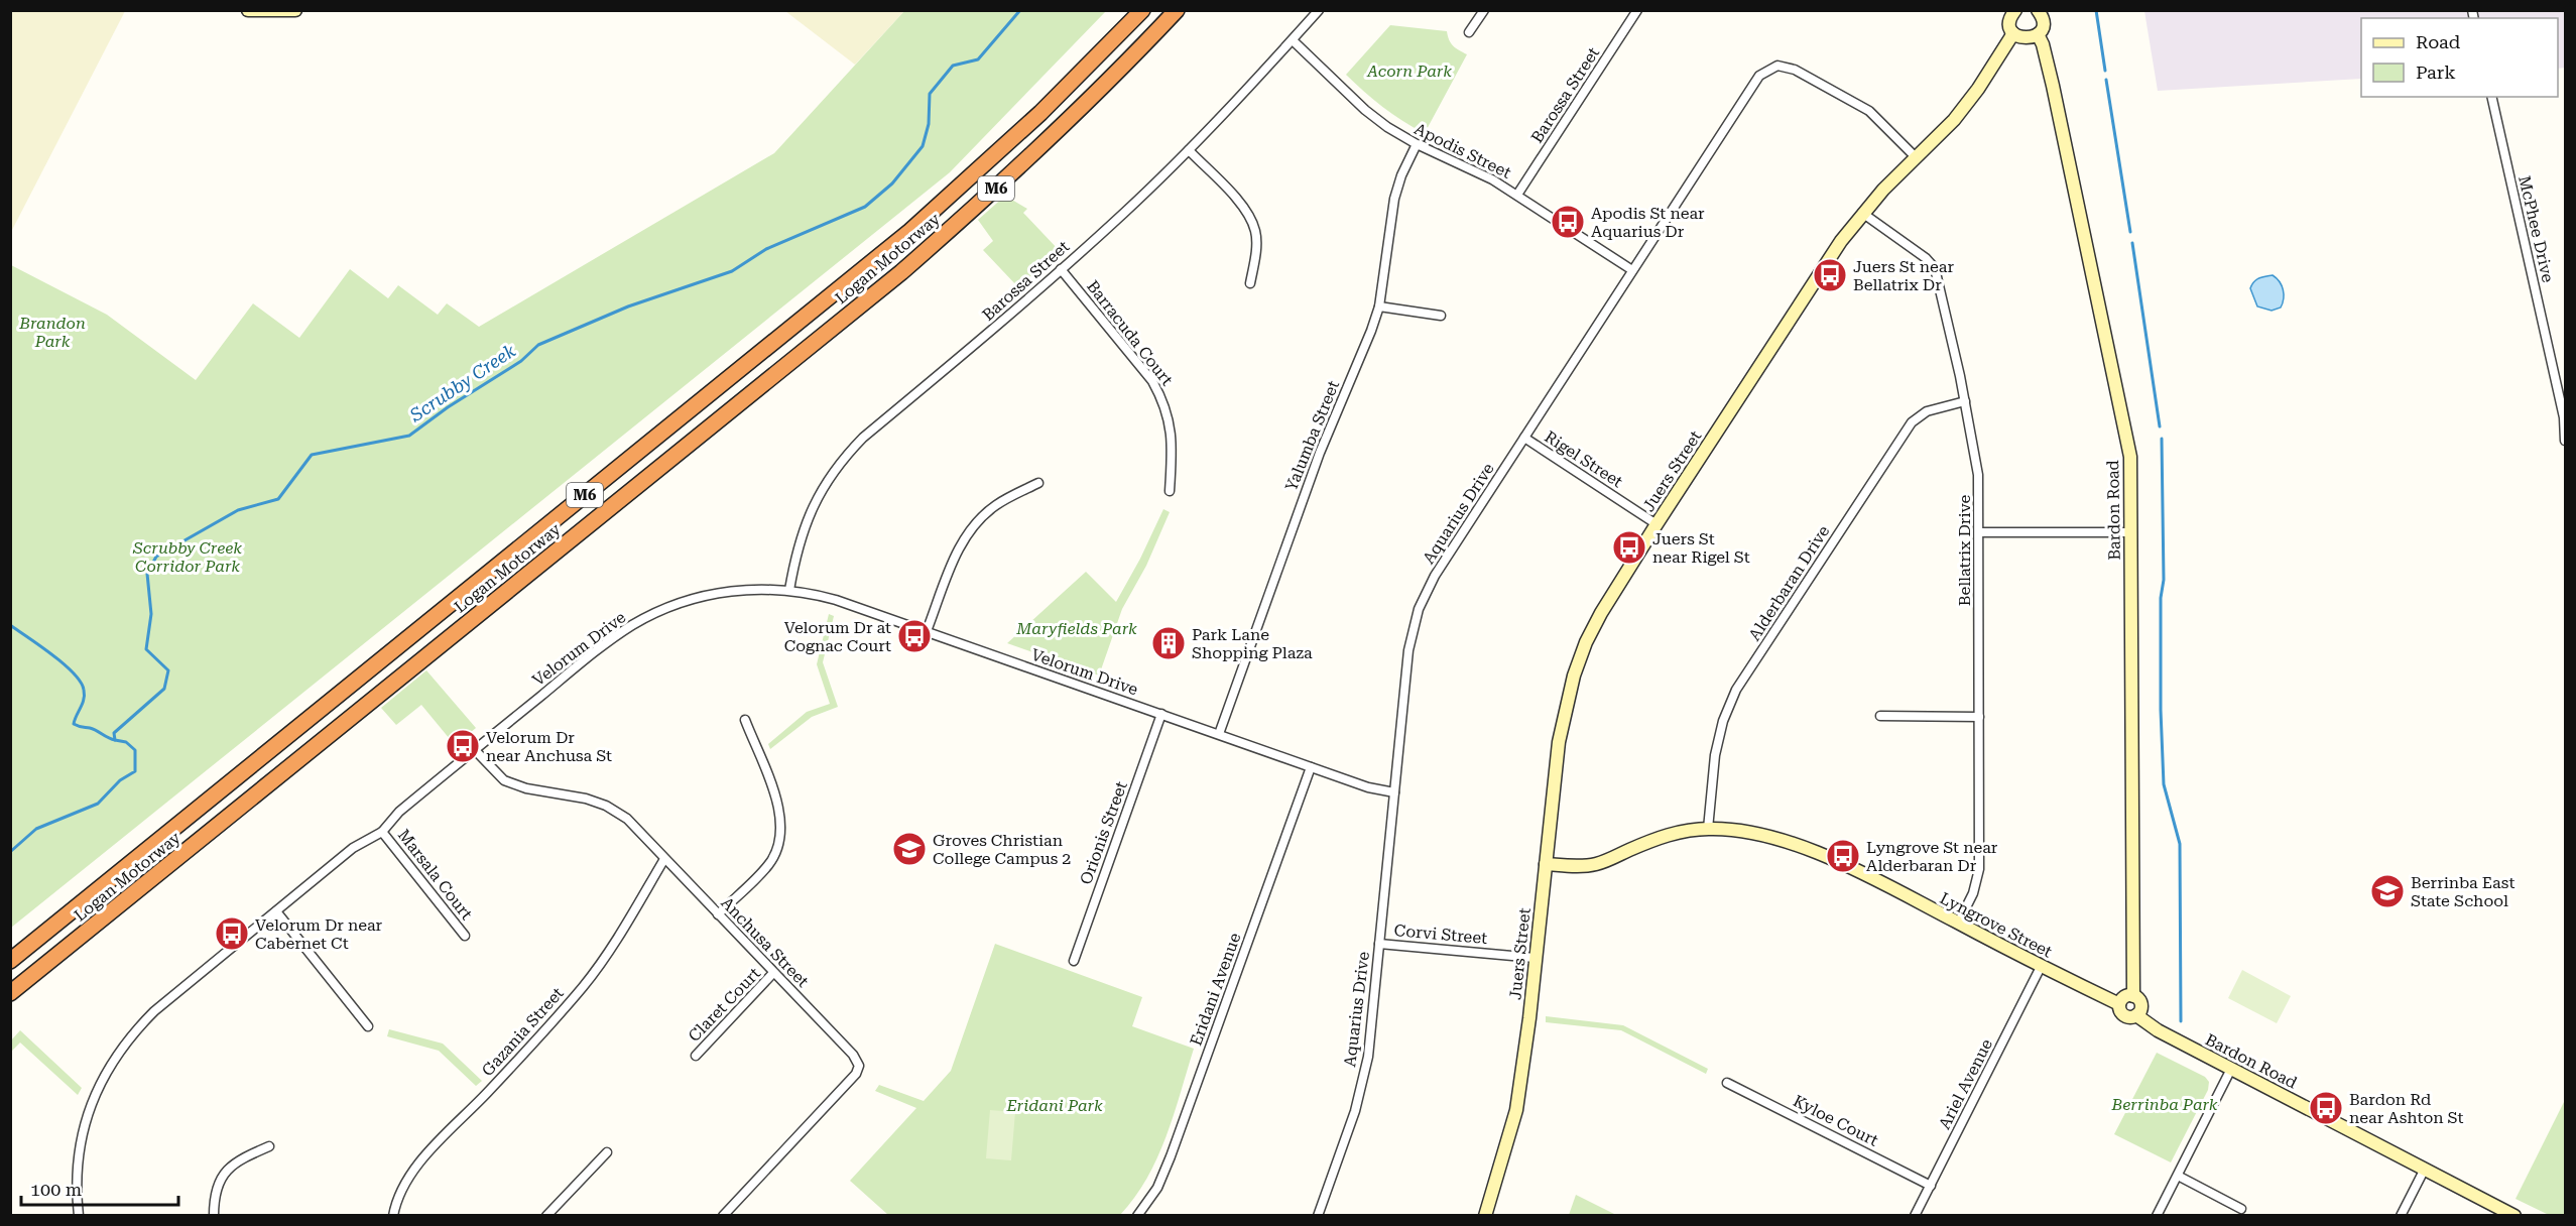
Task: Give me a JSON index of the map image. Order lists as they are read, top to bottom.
{
  "streets": {
    "highway": ["M6", "Logan Motorway"],
    "street": [
      "Barossa Street",
      "Apodis Street",
      "McPhee Drive",
      "Barracuda Court",
      "Yalumba Street",
      "Rigel Street",
      "Juers Street",
      "Bardon Road",
      "Aquarius Drive",
      "Bellatrix Drive",
      "Alderbaran Drive",
      "Velorum Drive",
      "Orionis Street",
      "Marsala Court",
      "Lyngrove Street",
      "Corvi Street",
      "Anchusa Street",
      "Eridani Avenue",
      "Claret Court",
      "Gazania Street",
      "Ariel Avenue",
      "Kyloe Court"
    ]
  },
  "crossings": [
    ["Barossa Street", "Apodis Street"],
    ["Barossa Street", "Barracuda Court"],
    ["Barossa Street", "Velorum Drive"],
    ["Apodis Street", "Yalumba Street"],
    ["Apodis Street", "Aquarius Drive"],
    ["Yalumba Street", "Velorum Drive"],
    ["Rigel Street", "Juers Street"],
    ["Rigel Street", "Aquarius Drive"],
    ["Juers Street", "Aquarius Drive"],
    ["Juers Street", "Bellatrix Drive"],
    ["Juers Street", "Lyngrove Street"],
    ["Juers Street", "Corvi Street"],
    ["Bardon Road", "Lyngrove Street"],
    ["Aquarius Drive", "Velorum Drive"],
    ["Aquarius Drive", "Corvi Street"],
    ["Bellatrix Drive", "Alderbaran Drive"],
    ["Bellatrix Drive", "Lyngrove Street"],
    ["Alderbaran Drive", "Lyngrove Street"],
    ["Velorum Drive", "Orionis Street"],
    ["Velorum Drive", "Marsala Court"],
    ["Velorum Drive", "Anchusa Street"],
    ["Velorum Drive", "Eridani Avenue"],
    ["Lyngrove Street", "Ariel Avenue"],
    ["Anchusa Street", "Claret Court"],
    ["Anchusa Street", "Gazania Street"],
    ["Ariel Avenue", "Kyloe Court"]
  ],
  "water": ["Scrubby Creek"],
  "parks": [
    "Acorn Park",
    "Brandon Park",
    "Scrubby Creek Corridor Park",
    "Maryfields Park",
    "Berrinba Park",
    "Eridani Park"
  ],
  "places": {
    "bus stop": [
      "Apodis St near Aquarius Dr",
      "Juers St near Bellatrix Dr",
      "Juers St near Rigel St",
      "Velorum Dr at Cognac Court",
      "Velorum Dr near Anchusa St",
      "Lyngrove St near Alderbaran Dr",
      "Velorum Dr near Cabernet Ct",
      "Bardon Rd near Ashton St"
    ],
    "building": ["Park Lane Shopping Plaza"],
    "school or university": ["Groves Christian College Campus 2", "Berrinba East State School"]
  },
  "legend": ["Road", "Park"],
  "scale_bar": "100 m"
}
